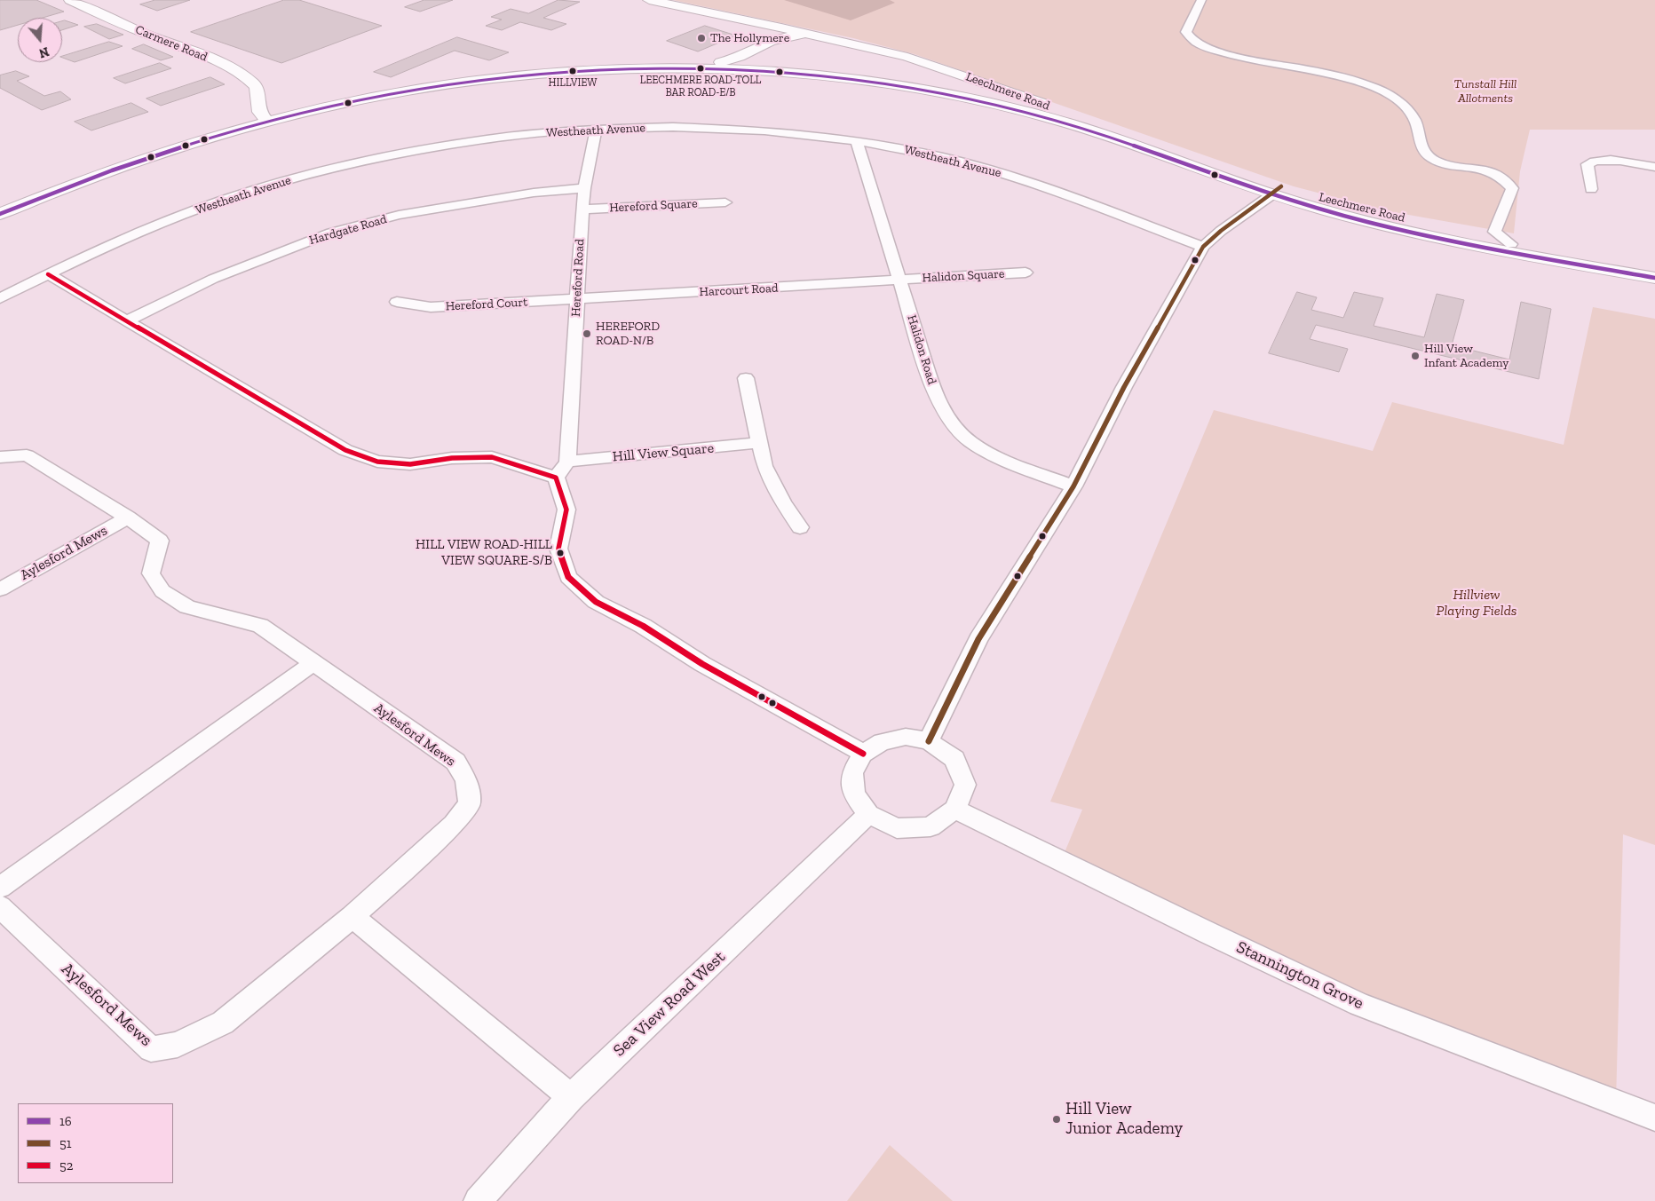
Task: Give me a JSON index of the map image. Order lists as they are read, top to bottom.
{
  "streets": {
    "main road": ["Carmere Road", "Leechmere Road"],
    "street": [
      "Westheath Avenue",
      "Hereford Square",
      "Hardgate Road",
      "Halidon Square",
      "Hereford Road",
      "Harcourt Road",
      "Hereford Court",
      "Halidon Road",
      "Hill View Square",
      "Aylesford Mews",
      "Stannington Grove",
      "Sea View Road West"
    ]
  },
  "crossings": [
    ["Carmere Road", "Leechmere Road"],
    ["Westheath Avenue", "Hereford Road"],
    ["Westheath Avenue", "Halidon Road"],
    ["Hereford Square", "Hereford Road"],
    ["Hardgate Road", "Hereford Road"],
    ["Halidon Square", "Harcourt Road"],
    ["Halidon Square", "Halidon Road"],
    ["Hereford Road", "Harcourt Road"],
    ["Hereford Road", "Hereford Court"],
    ["Hereford Road", "Hill View Square"],
    ["Harcourt Road", "Hereford Court"],
    ["Harcourt Road", "Halidon Road"],
    ["Stannington Grove", "Sea View Road West"]
  ],
  "parks": ["Tunstall Hill Allotments", "Hillview Playing Fields"],
  "places": [
    "The Hollymere",
    "LEECHMERE ROAD-TOLL BAR ROAD-E/B",
    "HILLVIEW",
    "HEREFORD ROAD-N/B",
    "Hill View Infant Academy",
    "HILL VIEW ROAD-HILL VIEW SQUARE-S/B",
    "Hill View Junior Academy"
  ],
  "lines": ["transit line 16", "transit line 51", "transit line 52"],
  "legend": ["16", "51", "52"],
  "north": "bottom"
}
